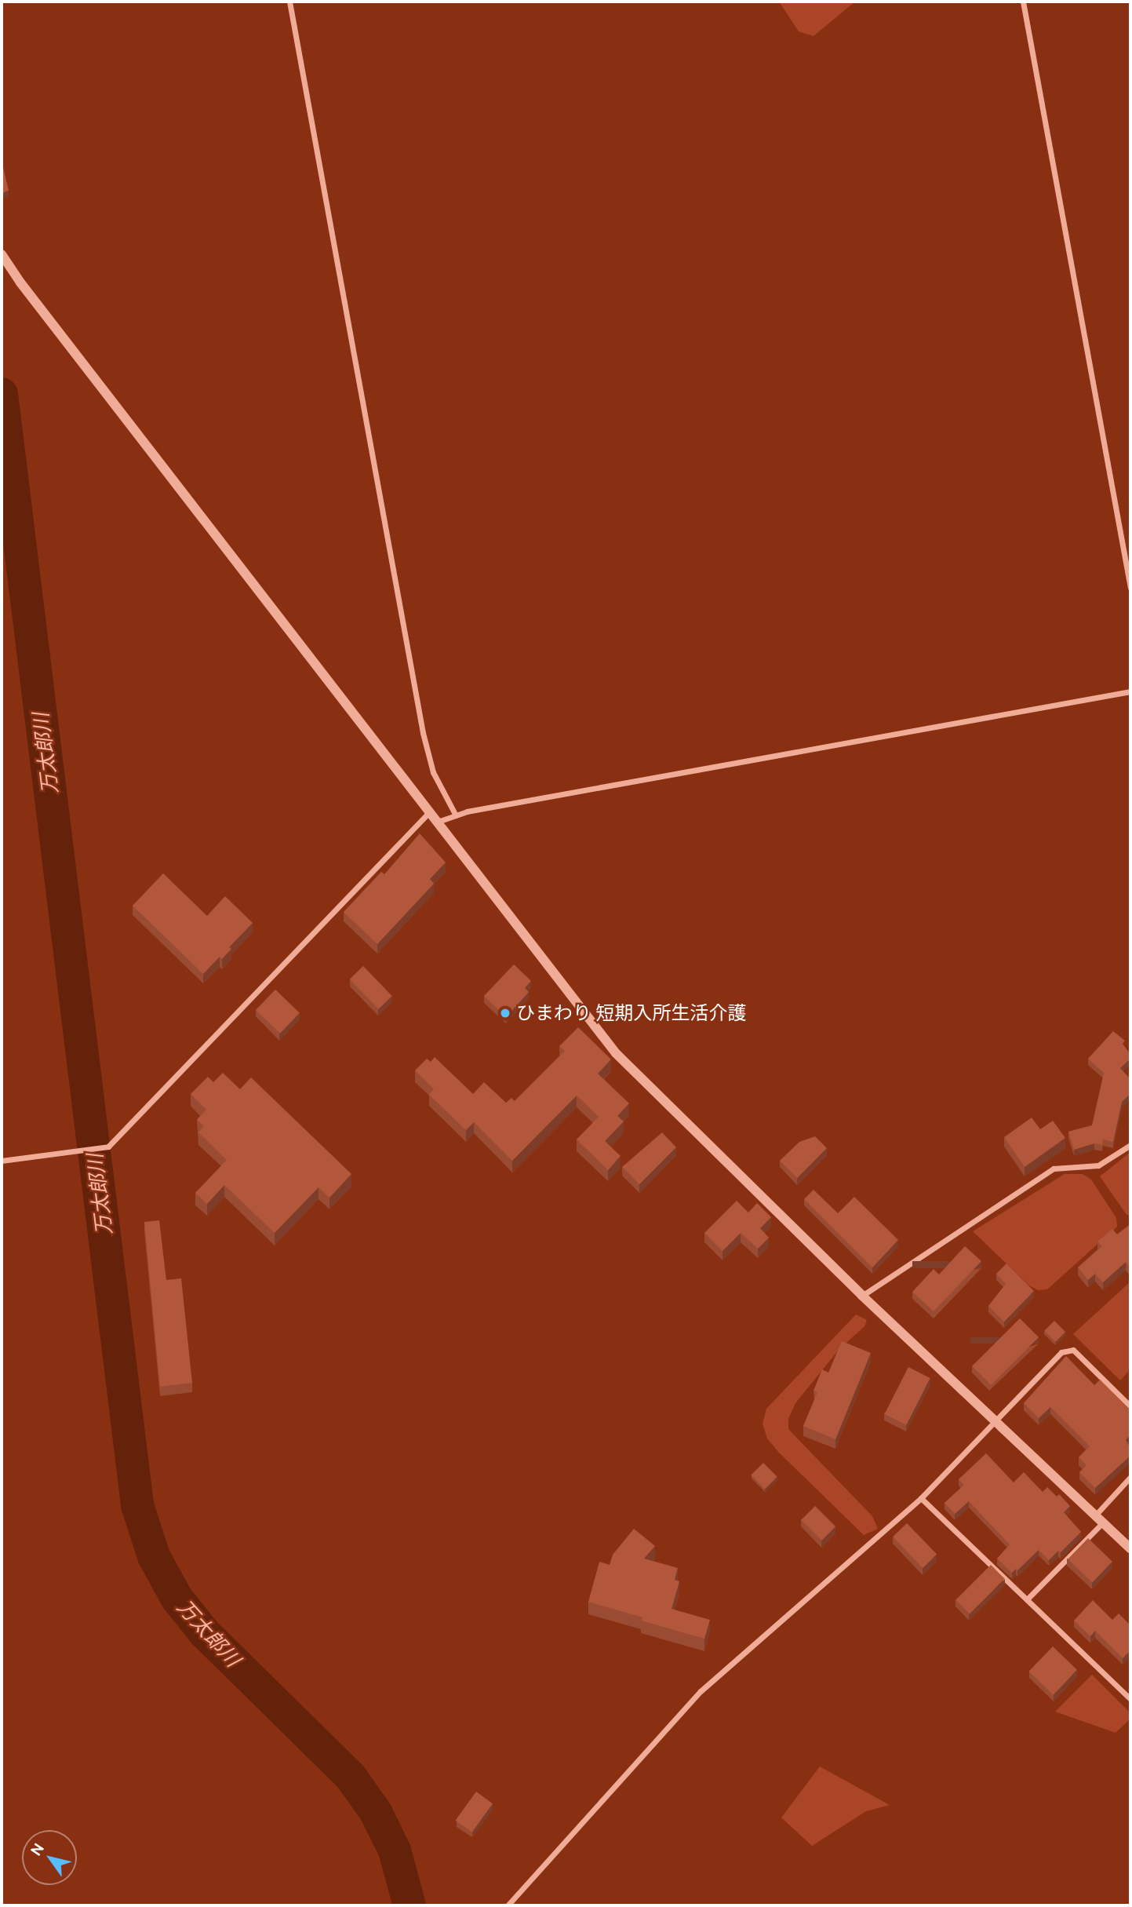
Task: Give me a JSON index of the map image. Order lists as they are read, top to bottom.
{
  "water": ["万太郎川"],
  "places": ["ひまわり 短期入所生活介護"],
  "north": "top left"
}
